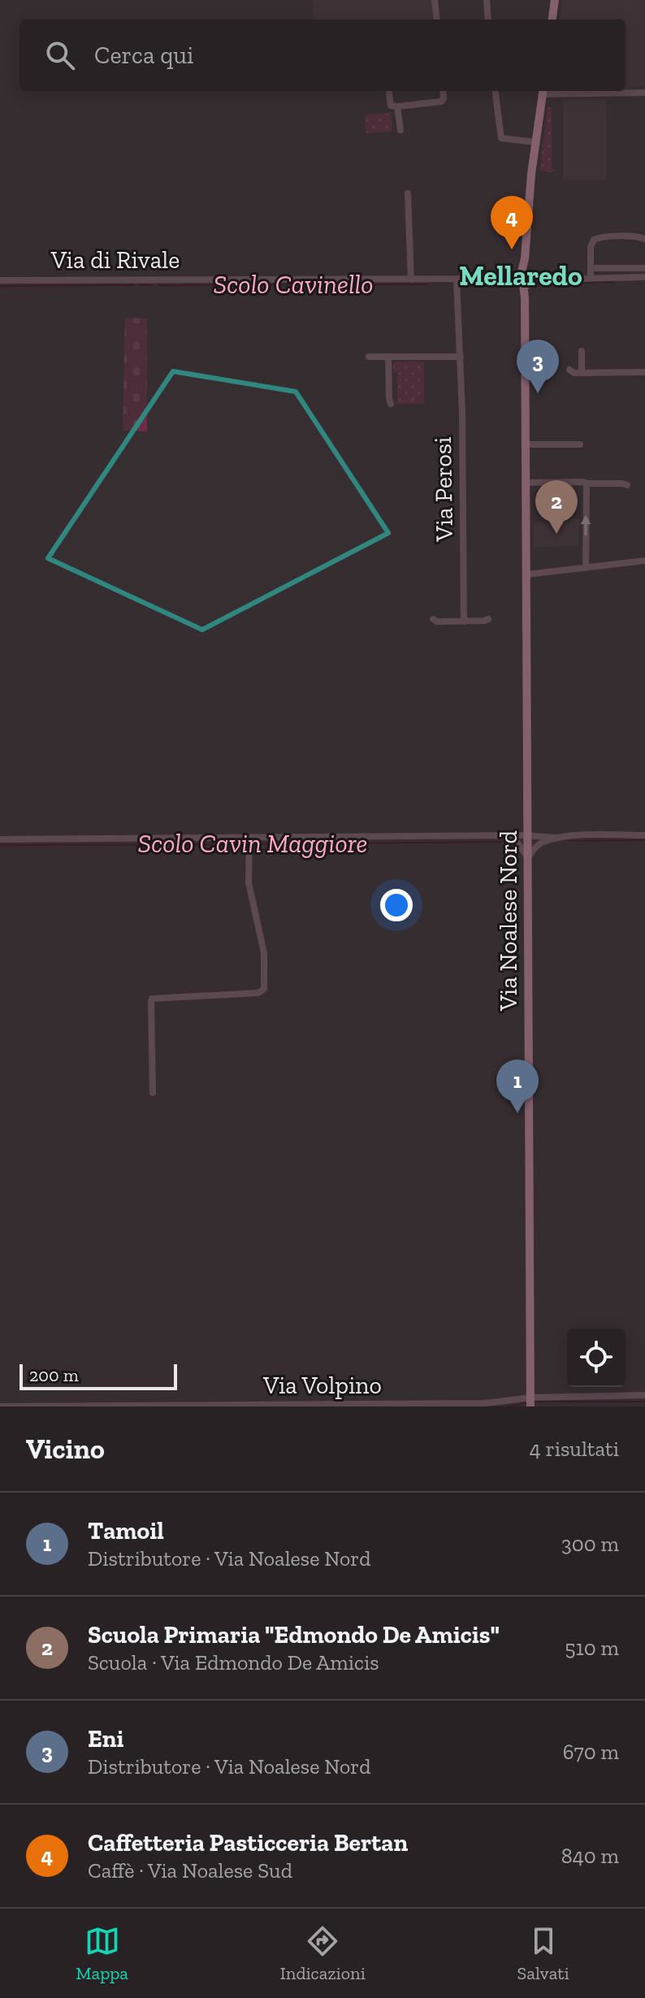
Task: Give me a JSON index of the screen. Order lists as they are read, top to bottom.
{
  "streets": {
    "main road": ["Via Noalese Nord"],
    "street": ["Via di Rivale", "Via Perosi", "Via Volpino"]
  },
  "crossings": [
    ["Via di Rivale", "Via Perosi"],
    ["Via di Rivale", "Via Noalese Nord"],
    ["Via Noalese Nord", "Via Volpino"]
  ],
  "districts": ["Mellaredo"],
  "water": ["Scolo Cavinello", "Scolo Cavin Maggiore"],
  "scale_bar": "200 m",
  "page": {
    "search": "Cerca qui",
    "pins": [
      "4",
      "3",
      "2",
      "1"
    ],
    "scale": "200 m",
    "heading": ["Vicino", "4 risultati"],
    "list": [
      {
        "mark": "1",
        "name": "Tamoil",
        "note": "Distributore · Via Noalese Nord",
        "value": "300 m"
      },
      {
        "mark": "2",
        "name": "Scuola Primaria \"Edmondo De Amicis\"",
        "note": "Scuola · Via Edmondo De Amicis",
        "value": "510 m"
      },
      {
        "mark": "3",
        "name": "Eni",
        "note": "Distributore · Via Noalese Nord",
        "value": "670 m"
      },
      {
        "mark": "4",
        "name": "Caffetteria Pasticceria Bertan",
        "note": "Caffè · Via Noalese Sud",
        "value": "840 m"
      }
    ],
    "nav": ["Mappa", "Indicazioni", "Salvati"]
  }
}
